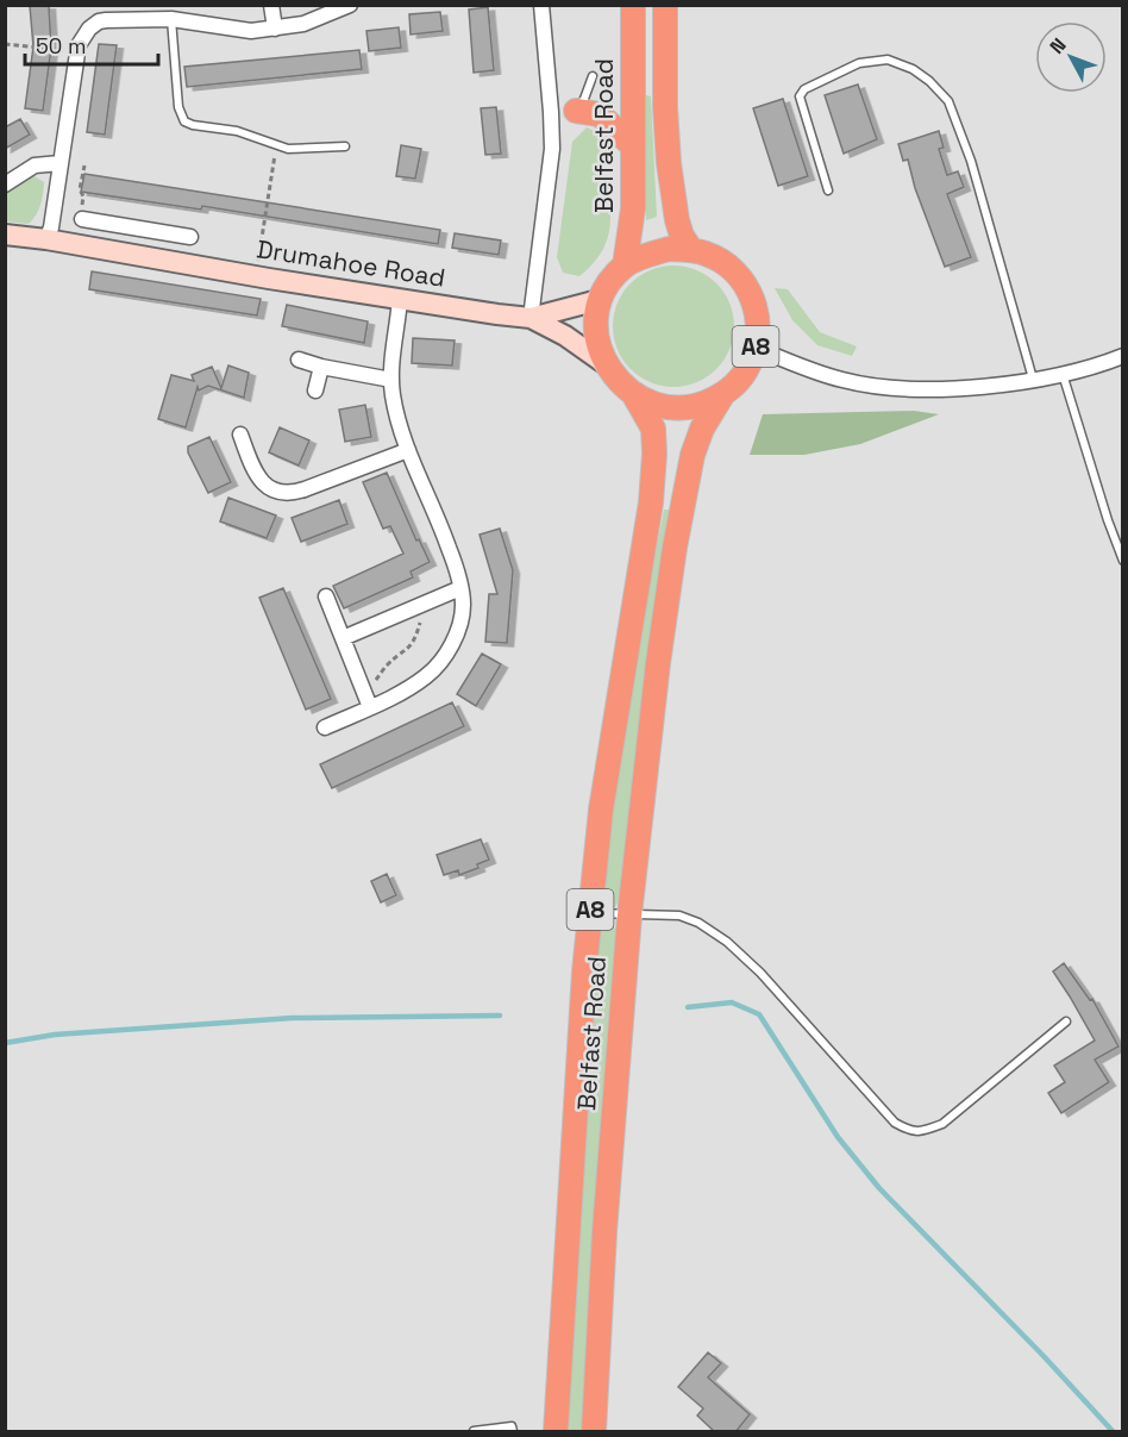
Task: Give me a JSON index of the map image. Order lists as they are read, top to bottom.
{
  "streets": {
    "highway": ["Belfast Road", "A8"],
    "main road": ["Drumahoe Road"]
  },
  "crossings": [
    ["Belfast Road", "Drumahoe Road"],
    ["Belfast Road", "A8"],
    ["Drumahoe Road", "A8"]
  ],
  "scale_bar": "50 m",
  "north": "top left"
}
